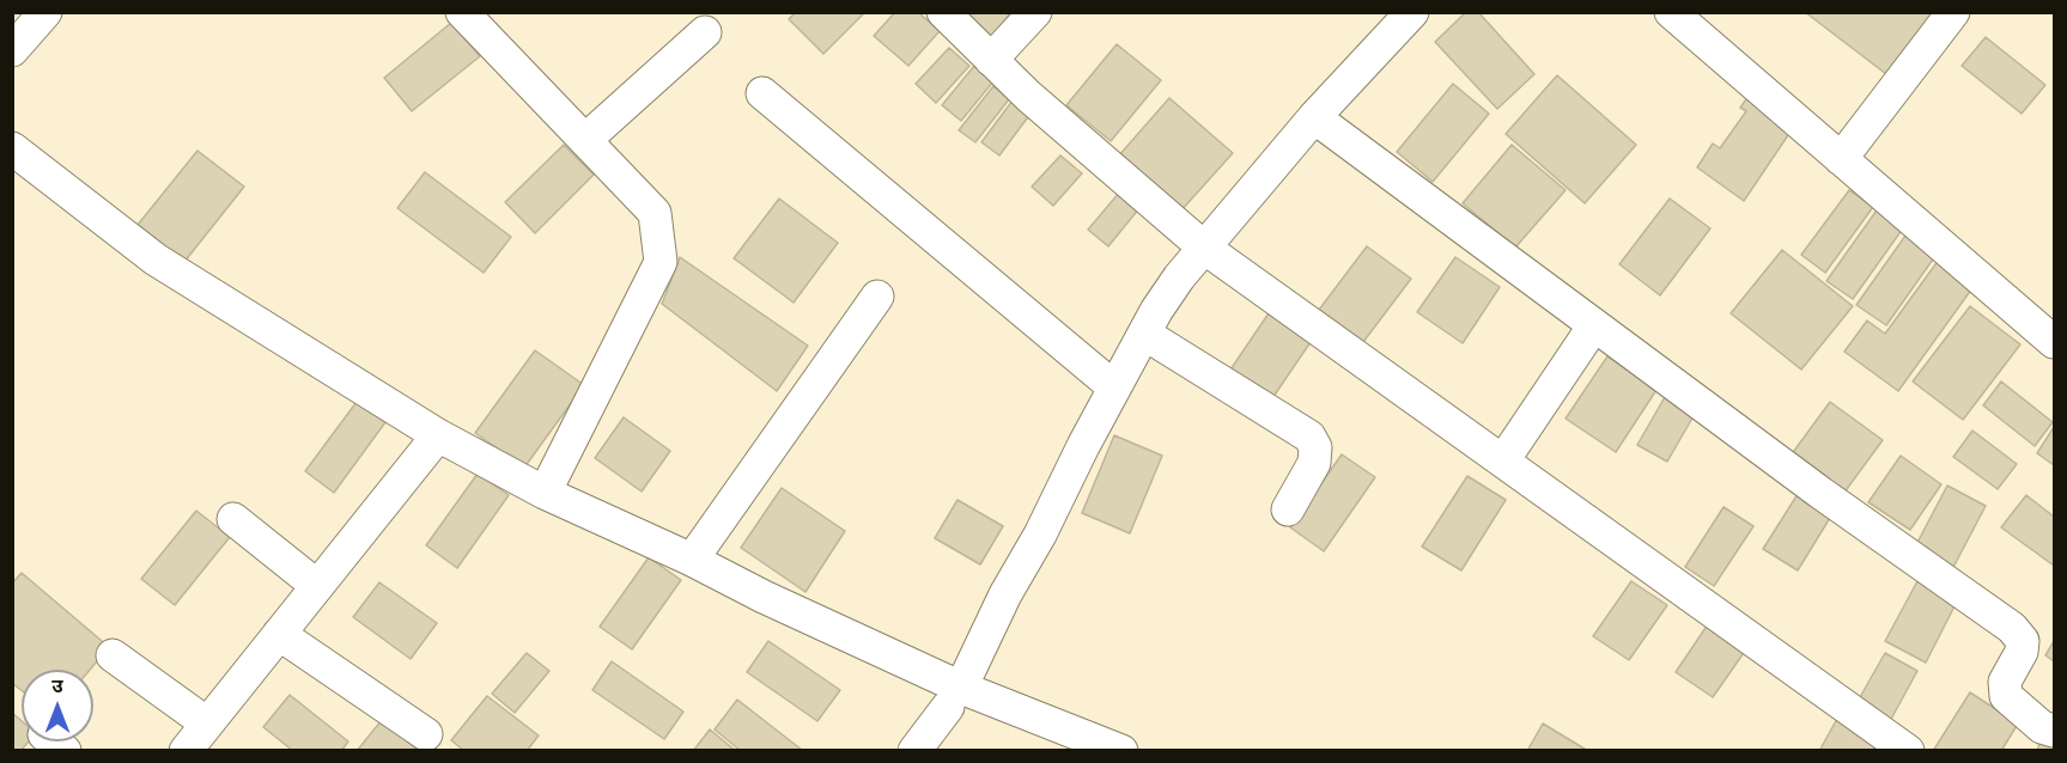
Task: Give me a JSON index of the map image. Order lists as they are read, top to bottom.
{
  "north": "top"
}
